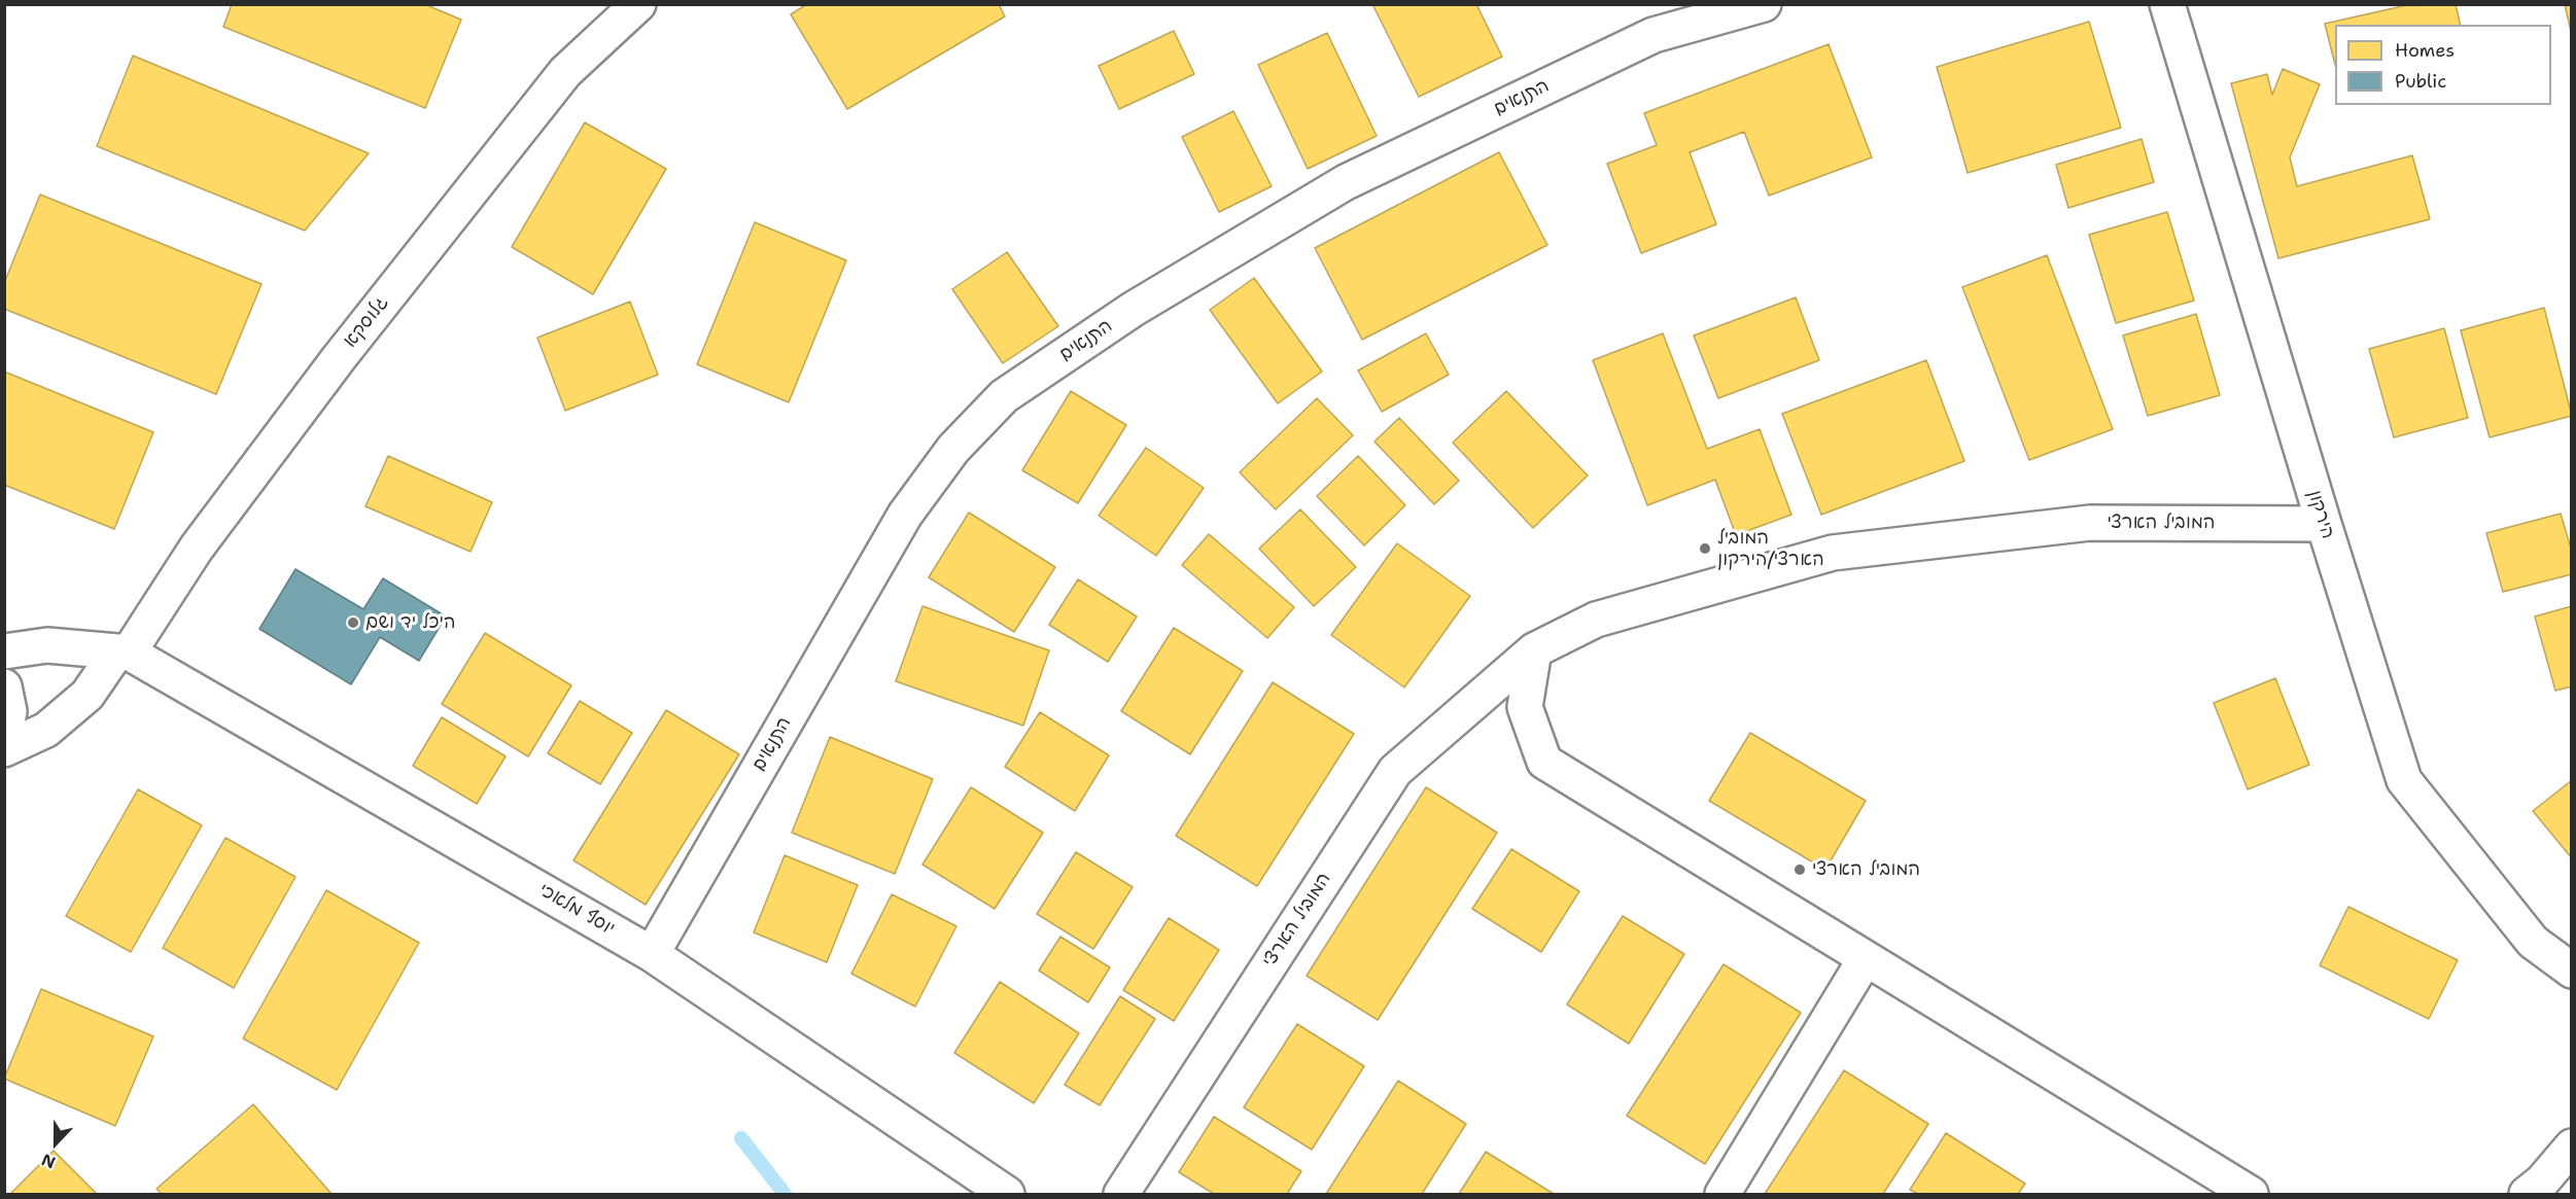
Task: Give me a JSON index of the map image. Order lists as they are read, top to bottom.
{
  "streets": {
    "street": [
      "התנאים",
      "גלוסקא",
      "הירקון",
      "המוביל הארצי",
      "יוסף מלאכי"
    ]
  },
  "crossings": [
    ["התנאים", "יוסף מלאכי"],
    ["גלוסקא", "יוסף מלאכי"],
    ["הירקון", "המוביל הארצי"]
  ],
  "places": ["המוביל הארצי/הירקון", "היכל יד ושם", "המוביל הארצי"],
  "legend": ["Homes", "Public"],
  "north": "bottom"
}
